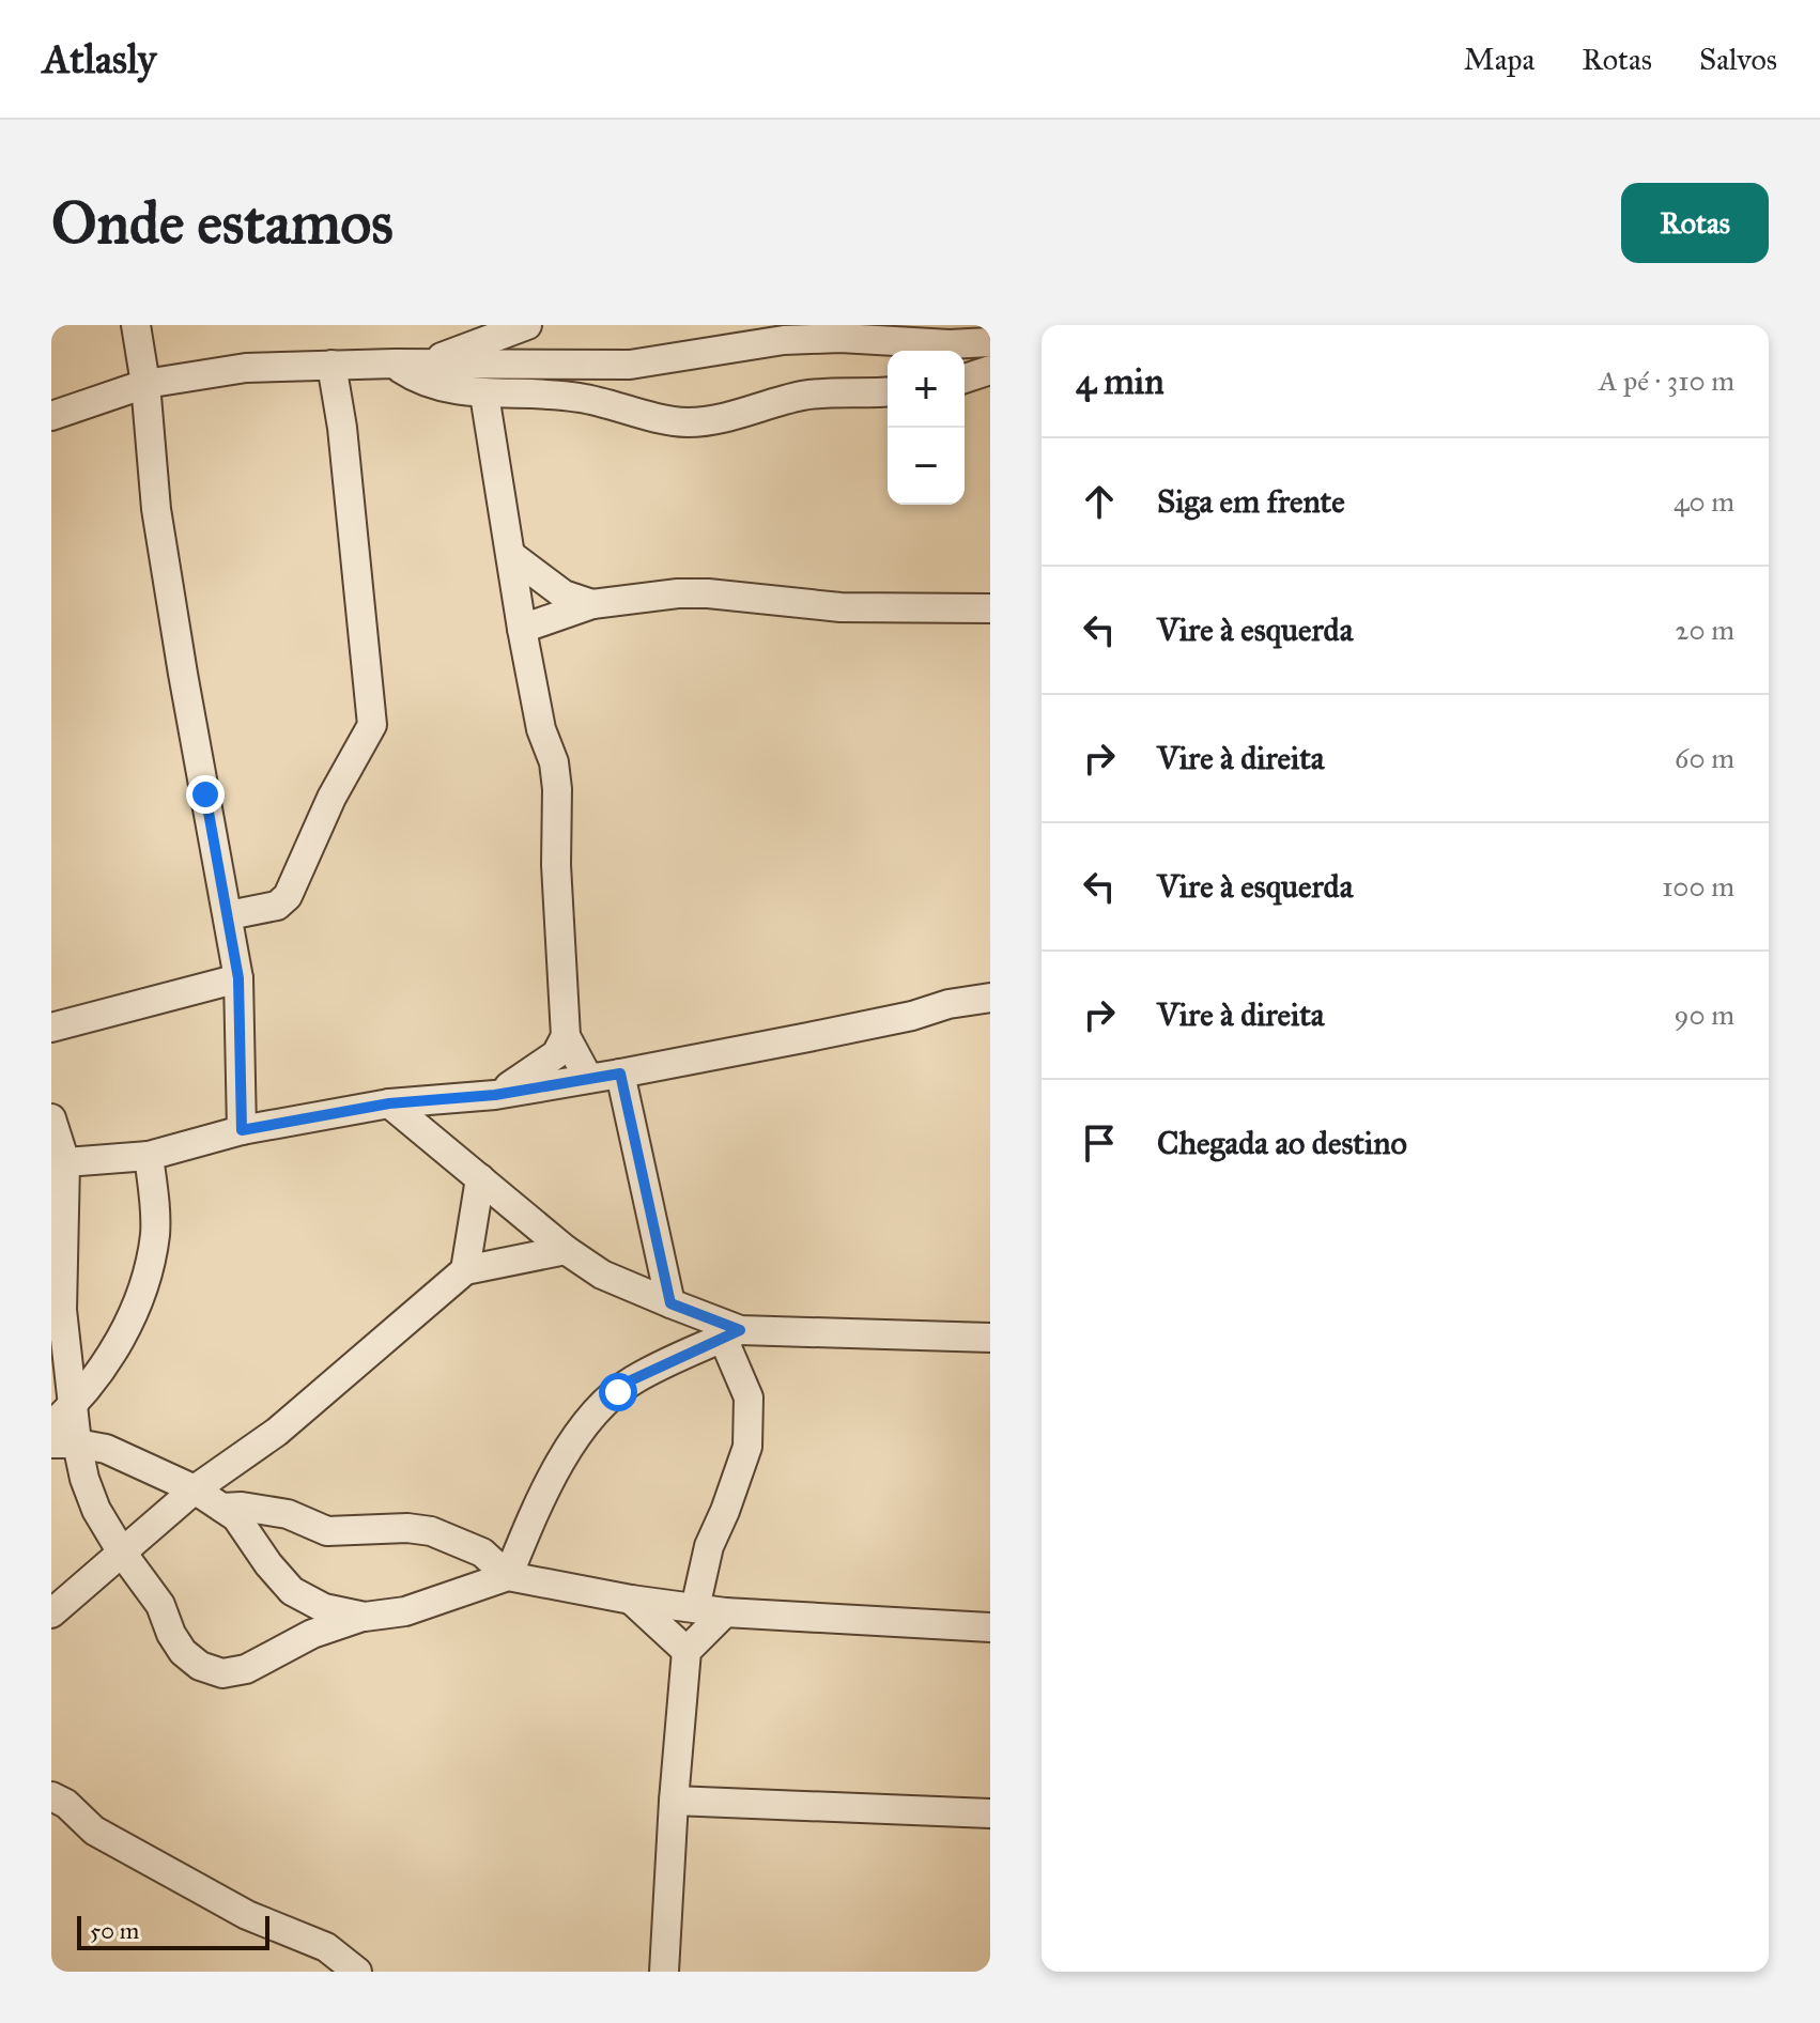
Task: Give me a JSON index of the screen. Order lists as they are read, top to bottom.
{
  "scale_bar": "50 m",
  "page": {
    "header": "Atlasly",
    "nav": ["Mapa", "Rotas", "Salvos"],
    "buttons": "Rotas",
    "title": "Onde estamos",
    "heading": ["4 min", "A pé · 310 m"],
    "map_buttons": ["+", "−"],
    "list": [
      ["Siga em frente", "40 m"],
      ["Vire à esquerda", "20 m"],
      ["Vire à direita", "60 m"],
      ["Vire à esquerda", "100 m"],
      ["Vire à direita", "90 m"],
      "Chegada ao destino"
    ],
    "scale": "50 m"
  }
}
